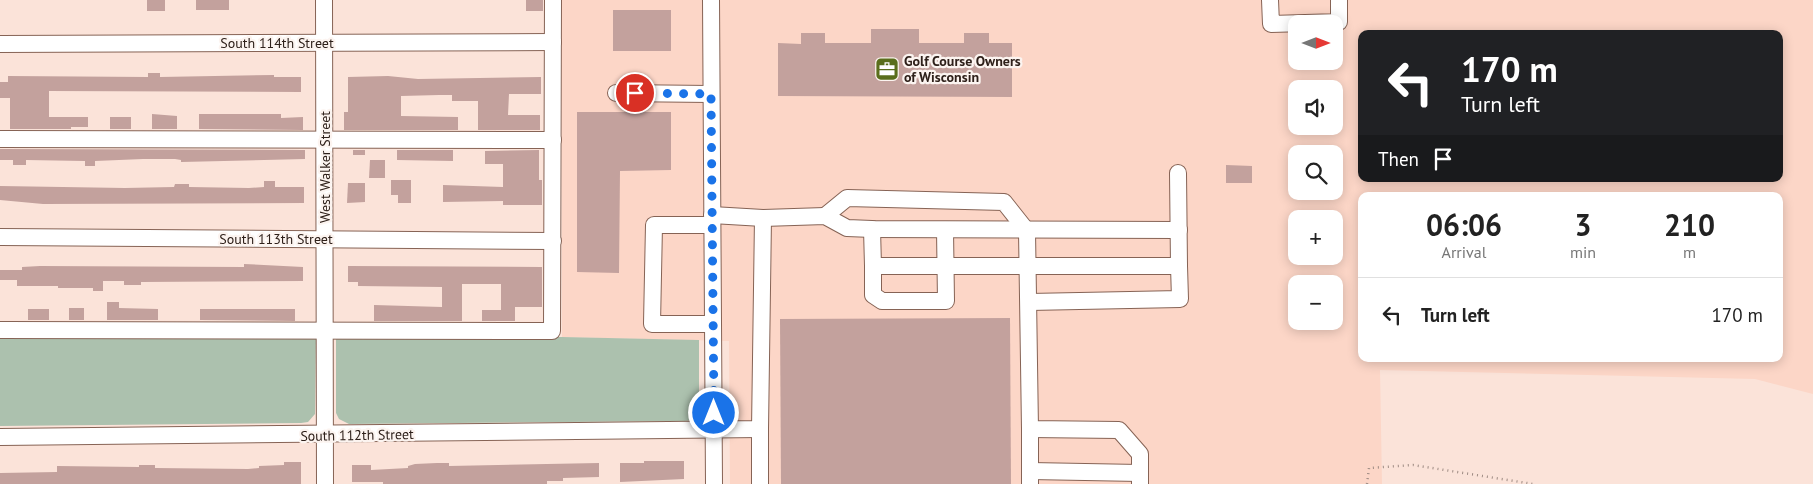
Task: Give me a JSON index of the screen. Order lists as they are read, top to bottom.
{
  "streets": {
    "street": [
      "South 114th Street",
      "West Walker Street",
      "South 113th Street",
      "South 112th Street"
    ]
  },
  "crossings": [
    ["South 114th Street", "West Walker Street"],
    ["West Walker Street", "South 113th Street"],
    ["West Walker Street", "South 112th Street"]
  ],
  "places": {
    "office": ["Golf Course Owners of Wisconsin"]
  },
  "north": "right",
  "page": {
    "map_buttons": ["+", "−"],
    "turn": ["170 m", "Turn left"],
    "then": "Then",
    "eta": [
      "06:06",
      "Arrival",
      "3",
      "min",
      "210",
      "m"
    ],
    "list": [
      {
        "name": "Turn left",
        "value": "170 m"
      }
    ]
  }
}
